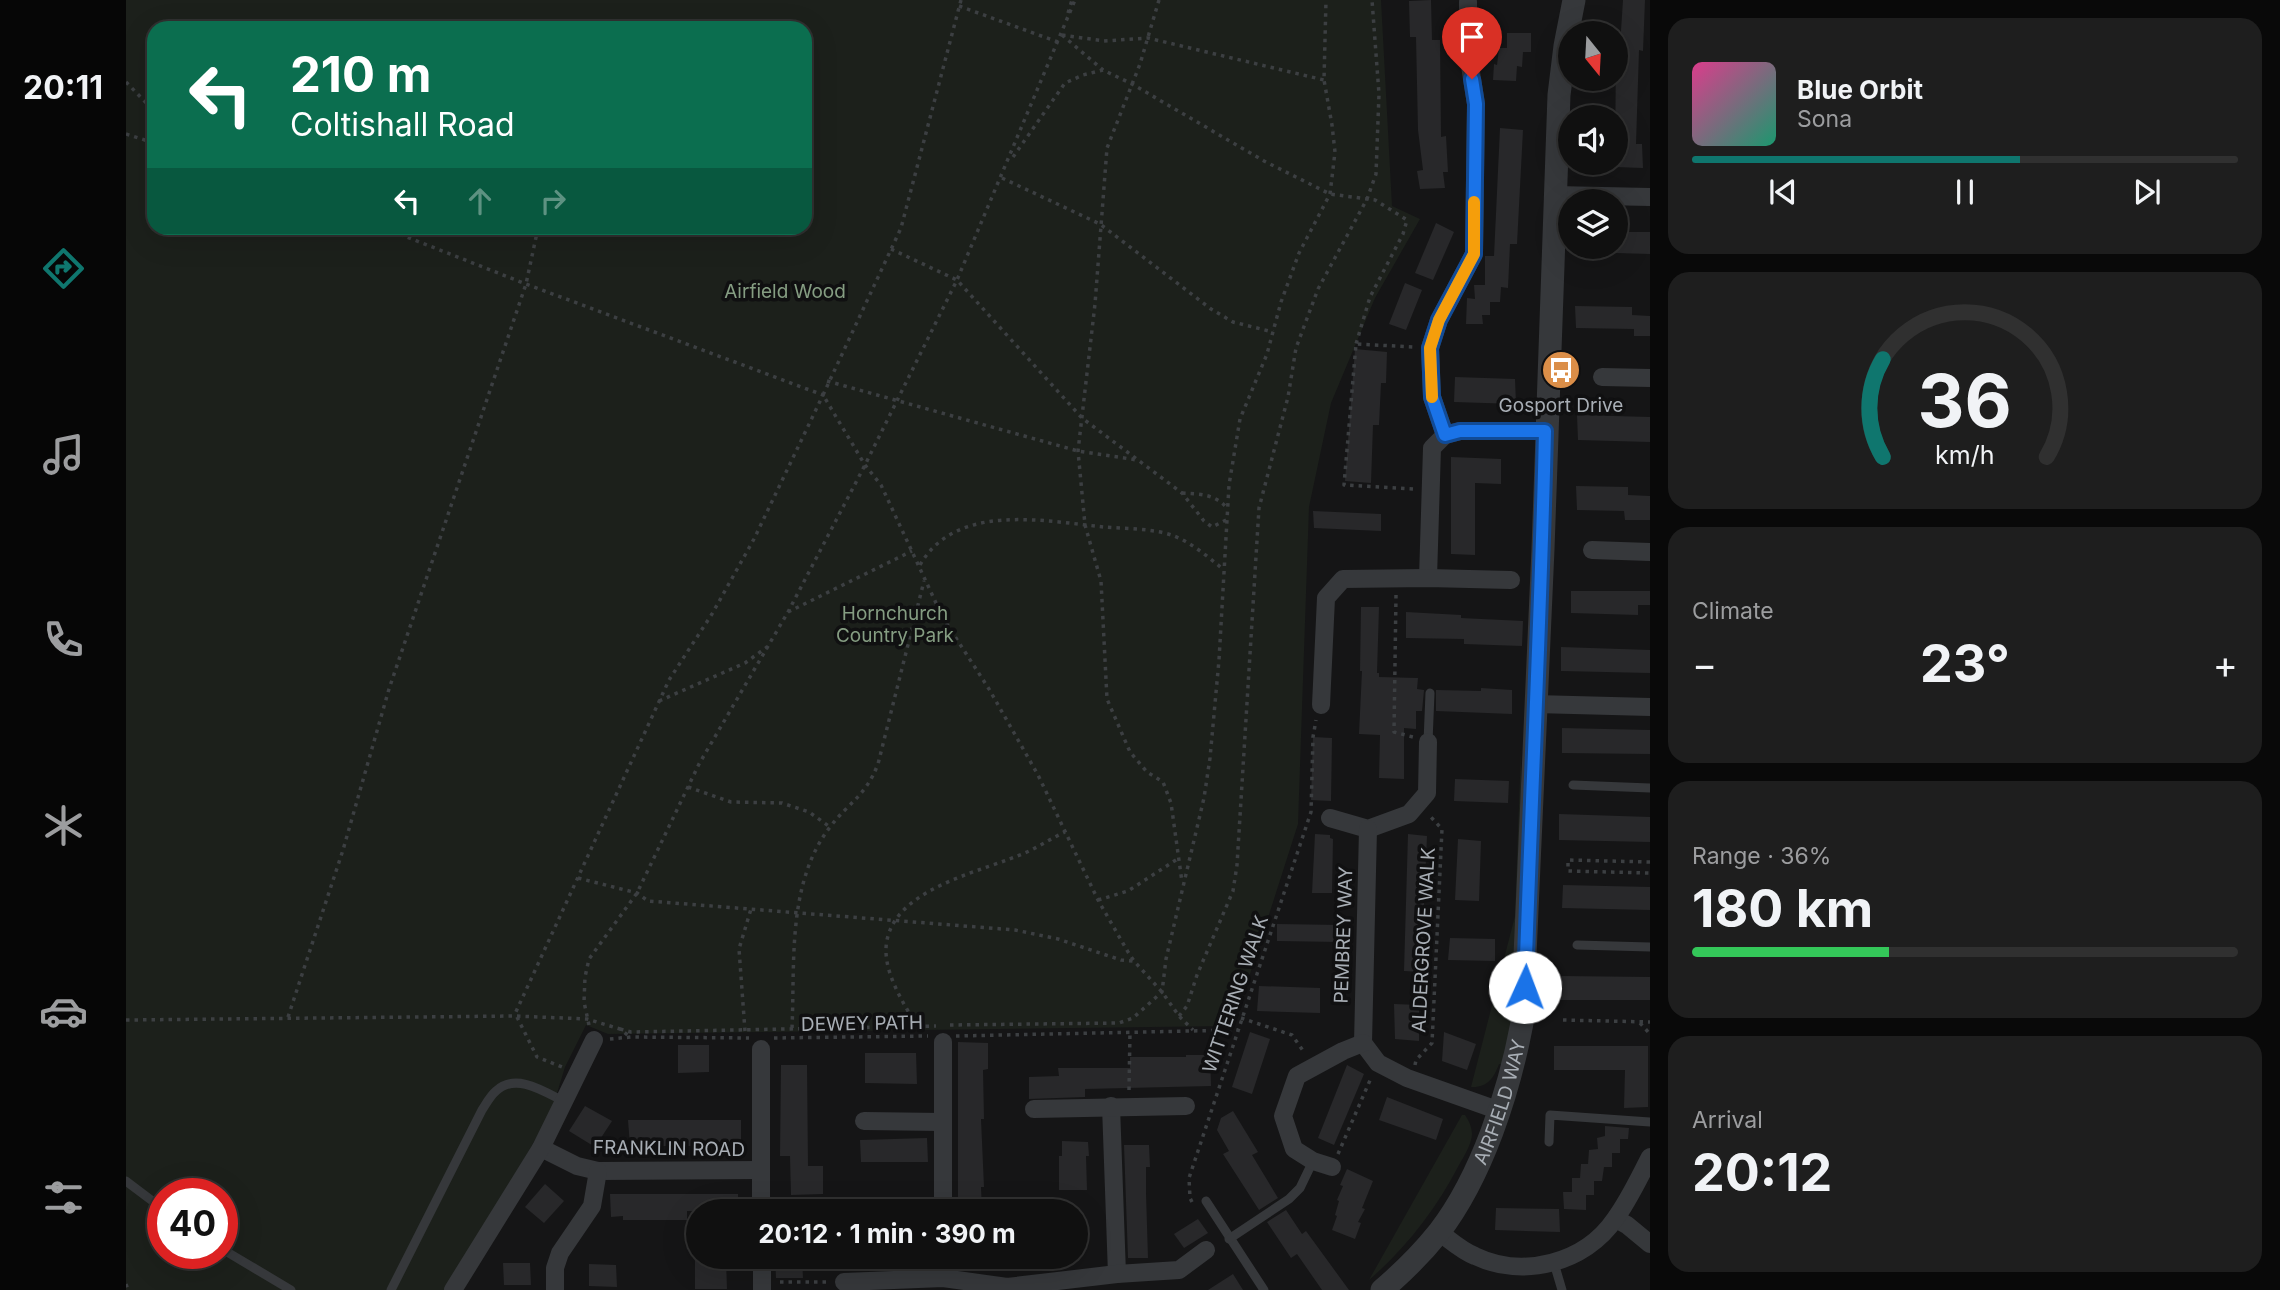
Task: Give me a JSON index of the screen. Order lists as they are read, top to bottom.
{
  "streets": {
    "street": ["PEMBREY WAY", "AIRFIELD WAY", "FRANKLIN ROAD"],
    "path": ["ALDERGROVE WALK", "WITTERING WALK", "DEWEY PATH"]
  },
  "crossings": [
    ["WITTERING WALK", "DEWEY PATH"]
  ],
  "parks": ["Airfield Wood", "Hornchurch Country Park"],
  "places": {
    "bus stop": ["Gosport Drive"]
  },
  "north": "bottom",
  "page": {
    "tabs": "20:11",
    "turn": ["210 m", "Coltishall Road"],
    "song": ["Blue Orbit", "Sona"],
    "tile": [
      "Climate",
      ["Range · 36%", "180 km"],
      ["Arrival", "20:12"]
    ],
    "heat": ["−", "23°", "+"],
    "limit": "40",
    "trip": "20:12 · 1 min · 390 m",
    "gauge": ["36", "km/h"]
  }
}
